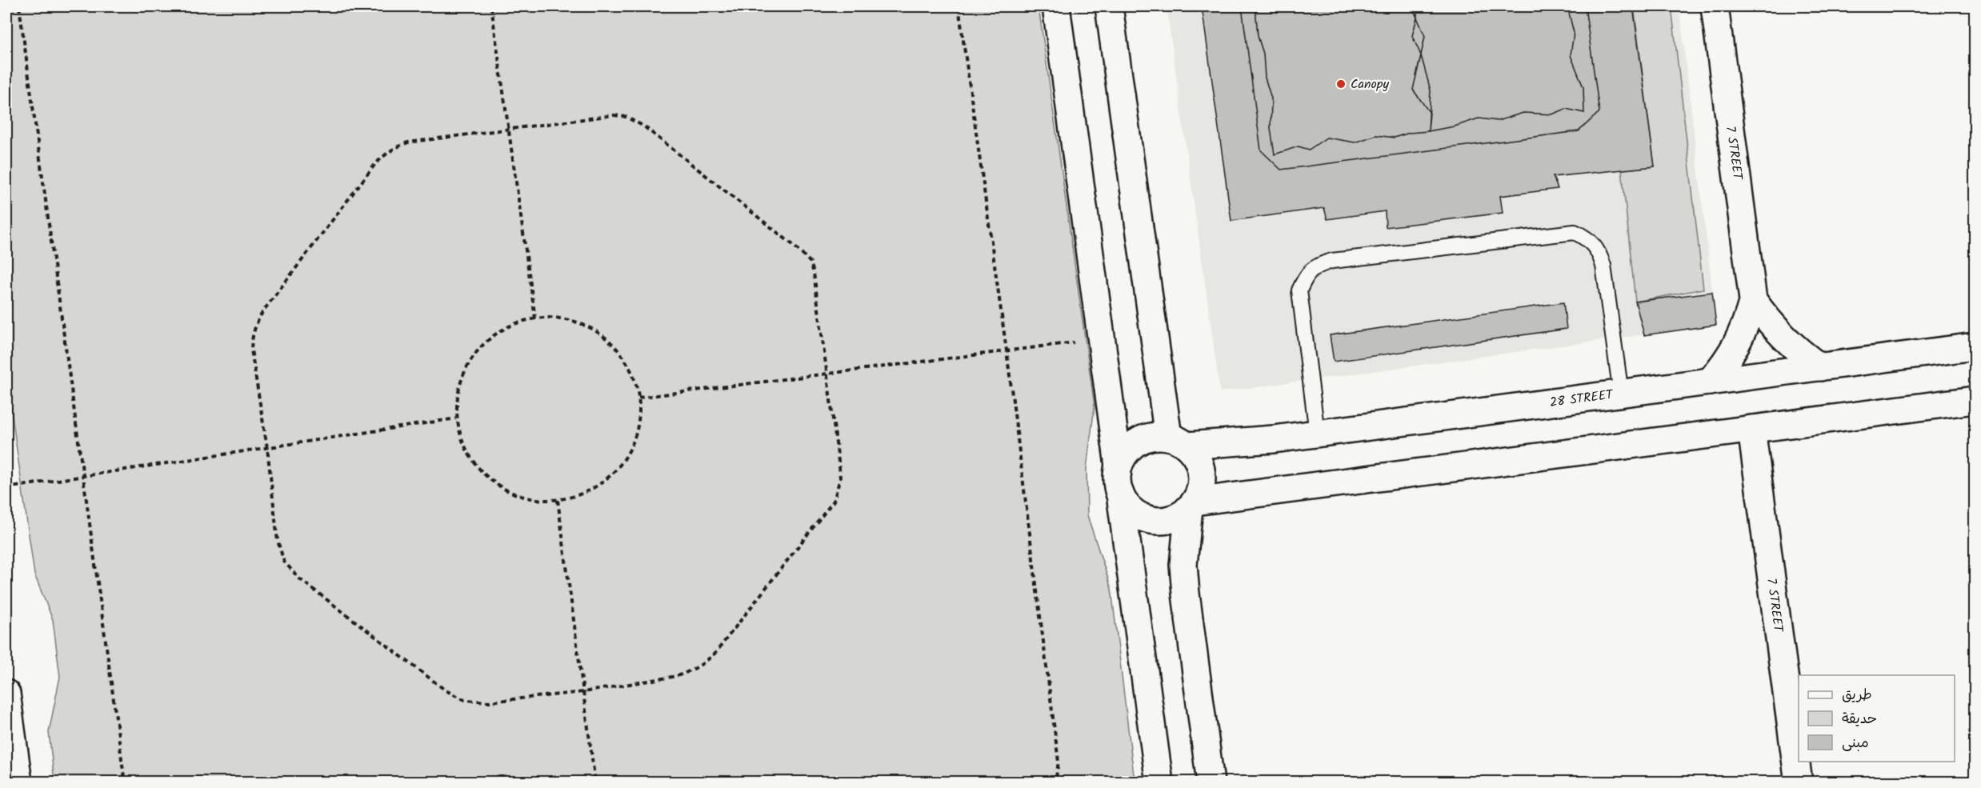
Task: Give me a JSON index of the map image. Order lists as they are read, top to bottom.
{
  "streets": {
    "street": ["7 STREET", "28 STREET"]
  },
  "crossings": [
    ["7 STREET", "28 STREET"]
  ],
  "places": ["Canopy"],
  "legend": ["طريق", "حديقة", "مبنى"]
}
